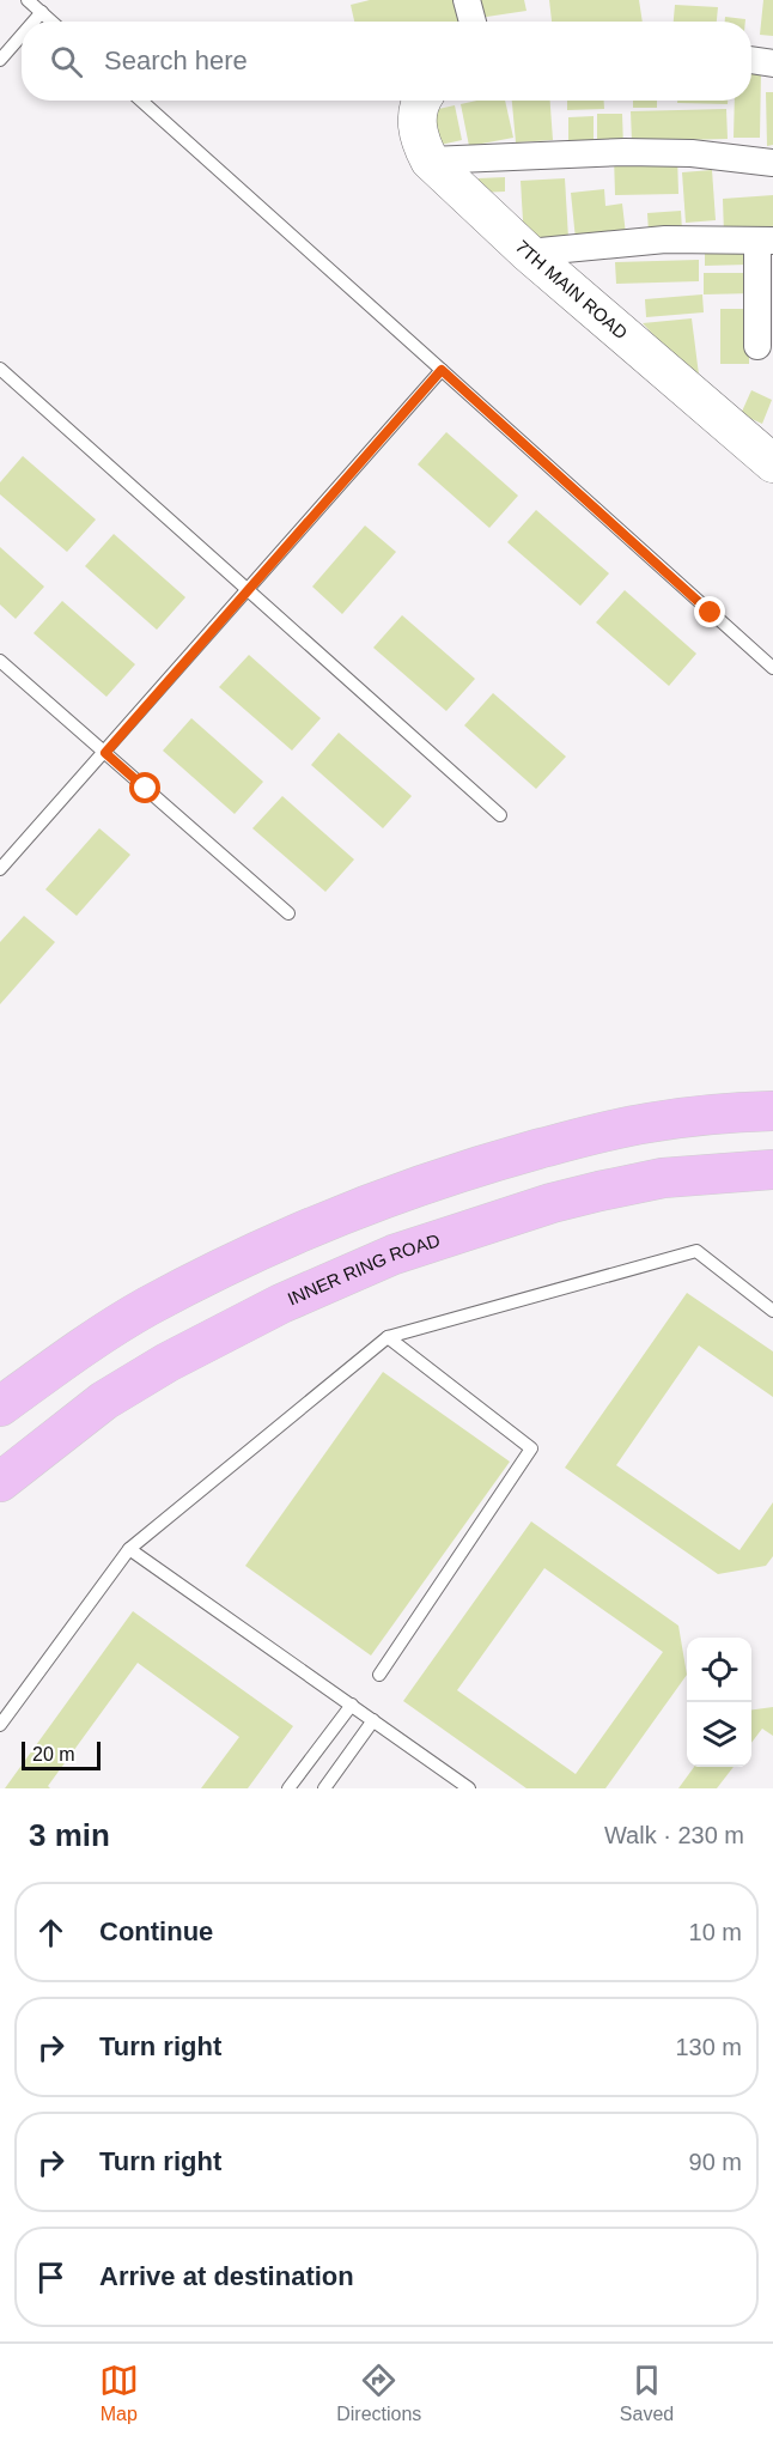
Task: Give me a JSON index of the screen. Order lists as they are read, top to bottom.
{
  "streets": {
    "main road": ["INNER RING ROAD"],
    "street": ["7TH MAIN ROAD"]
  },
  "scale_bar": "20 m",
  "page": {
    "search": "Search here",
    "scale": "20 m",
    "heading": ["3 min", "Walk · 230 m"],
    "list": [
      ["Continue", "10 m"],
      ["Turn right", "130 m"],
      ["Turn right", "90 m"],
      "Arrive at destination"
    ],
    "nav": ["Map", "Directions", "Saved"]
  }
}
